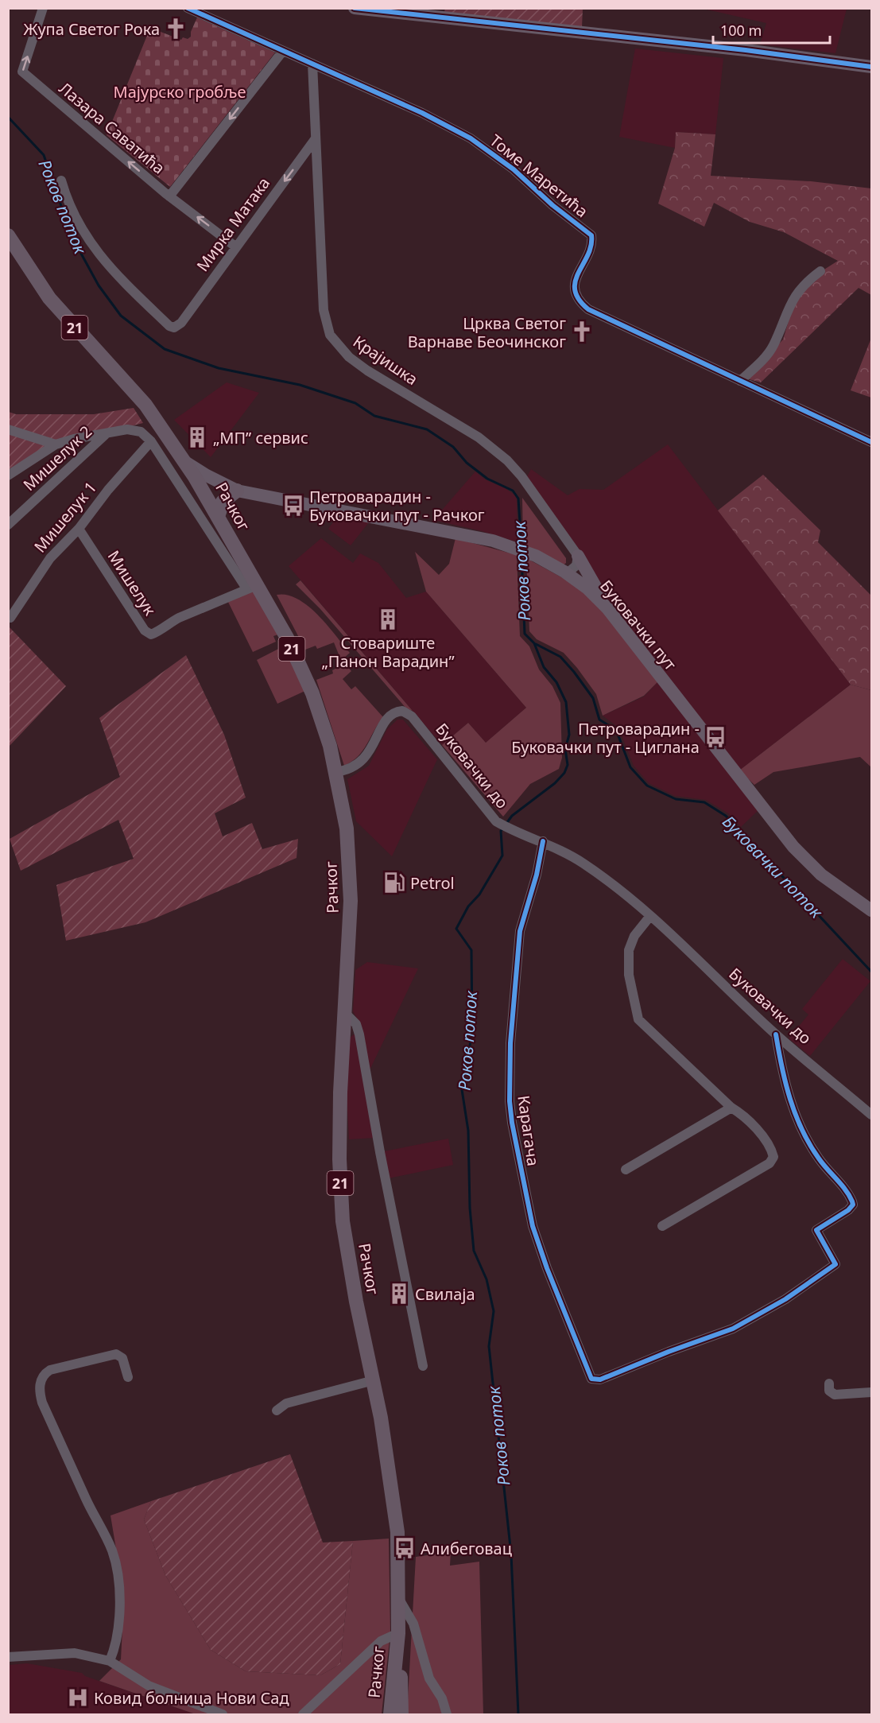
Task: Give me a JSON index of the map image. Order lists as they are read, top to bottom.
{
  "streets": {
    "main road": ["21", "Рачког"],
    "street": [
      "Лазара Саватића",
      "Томе Маретића",
      "Мирка Матака",
      "Крајишка",
      "Мишелук 2",
      "Мишелук 1",
      "Мишелук",
      "Буковачки пут",
      "Буковачки до",
      "Карагача"
    ]
  },
  "crossings": [
    ["Лазара Саватића", "Мирка Матака"],
    ["Томе Маретића", "Крајишка"],
    ["Мирка Матака", "Крајишка"],
    ["Рачког", "Мишелук"],
    ["Рачког", "Буковачки пут"],
    ["Рачког", "Буковачки до"],
    ["Мишелук 1", "Мишелук"],
    ["Буковачки до", "Карагача"]
  ],
  "one_way": ["Лазара Саватића"],
  "water": ["Роков поток", "Буковачки поток"],
  "parks": ["Мајурско гробље"],
  "places": {
    "church": ["Жупа Светог Рока", "Црква Светог Варнаве Беочинског"],
    "building": ["„МП” сервис", "Стовариште „Панон Варадин”", "Свилаја"],
    "bus stop": ["Петроварадин - Буковачки пут - Рачког", "Петроварадин - Буковачки пут - Циглана", "Алибеговац"],
    "fuel station": ["Petrol"],
    "hospital": ["Ковид болница Нови Сад"]
  },
  "scale_bar": "100 m"
}
